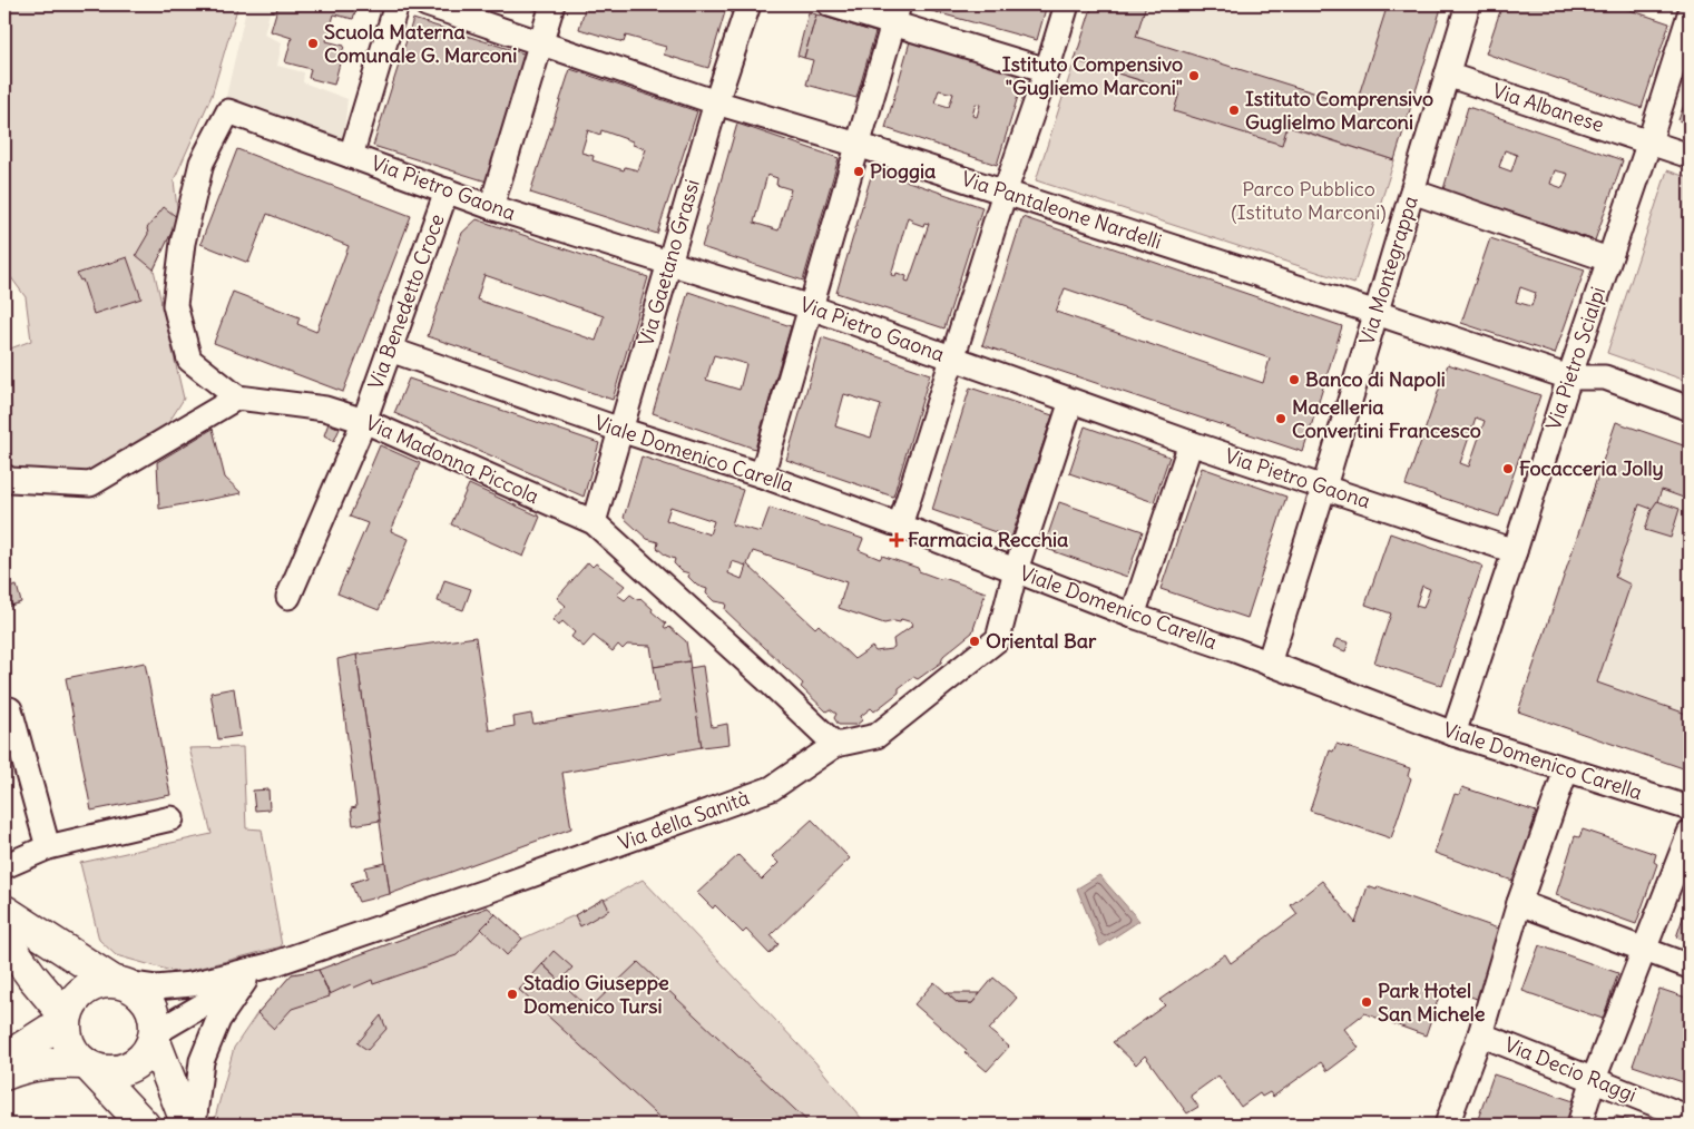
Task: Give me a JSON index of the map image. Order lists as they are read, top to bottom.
{
  "streets": {
    "street": [
      "Via Albanese",
      "Via Pietro Gaona",
      "Via Pantaleone Nardelli",
      "Via Gaetano Grassi",
      "Via Montegrappa",
      "Via Benedetto Croce",
      "Via Pietro Scialpi",
      "Viale Domenico Carella",
      "Via Madonna Piccola",
      "Via della Sanità",
      "Via Decio Raggi"
    ]
  },
  "crossings": [
    ["Via Albanese", "Via Montegrappa"],
    ["Via Albanese", "Via Pietro Scialpi"],
    ["Via Pietro Gaona", "Via Gaetano Grassi"],
    ["Via Pietro Gaona", "Via Montegrappa"],
    ["Via Pietro Gaona", "Via Benedetto Croce"],
    ["Via Pietro Gaona", "Via Pietro Scialpi"],
    ["Via Pietro Gaona", "Via Madonna Piccola"],
    ["Via Pietro Gaona", "Via della Sanità"],
    ["Via Pantaleone Nardelli", "Via Gaetano Grassi"],
    ["Via Pantaleone Nardelli", "Via Montegrappa"],
    ["Via Pantaleone Nardelli", "Via Pietro Scialpi"],
    ["Via Gaetano Grassi", "Viale Domenico Carella"],
    ["Via Gaetano Grassi", "Via Madonna Piccola"],
    ["Via Montegrappa", "Viale Domenico Carella"],
    ["Via Benedetto Croce", "Viale Domenico Carella"],
    ["Via Benedetto Croce", "Via Madonna Piccola"],
    ["Via Pietro Scialpi", "Viale Domenico Carella"],
    ["Viale Domenico Carella", "Via della Sanità"],
    ["Via Madonna Piccola", "Via della Sanità"]
  ],
  "parks": ["Parco Pubblico (Istituto Marconi)"],
  "places": {
    "other": [
      "Scuola Materna Comunale G. Marconi",
      "Istituto Compensivo \"Gugliemo Marconi\"",
      "Istituto Comprensivo Guglielmo Marconi",
      "Pioggia",
      "Banco di Napoli",
      "Macelleria Convertini Francesco",
      "Focacceria Jolly",
      "Oriental Bar",
      "Stadio Giuseppe Domenico Tursi",
      "Park Hotel San Michele"
    ],
    "health": ["Farmacia Recchia"]
  }
}
